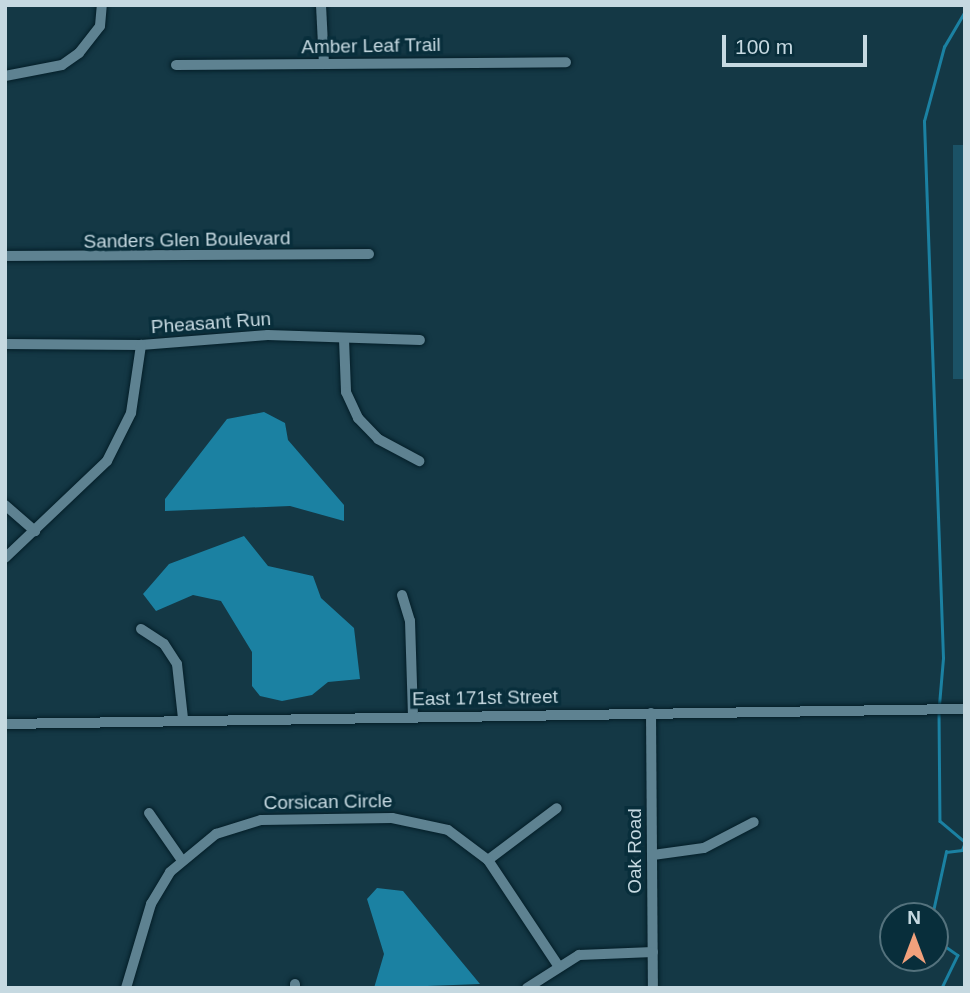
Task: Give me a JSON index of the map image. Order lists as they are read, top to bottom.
{
  "streets": {
    "street": [
      "Amber Leaf Trail",
      "Sanders Glen Boulevard",
      "Pheasant Run",
      "East 171st Street",
      "Corsican Circle",
      "Oak Road"
    ]
  },
  "crossings": [
    ["East 171st Street", "Oak Road"]
  ],
  "scale_bar": "100 m",
  "north": "top"
}
